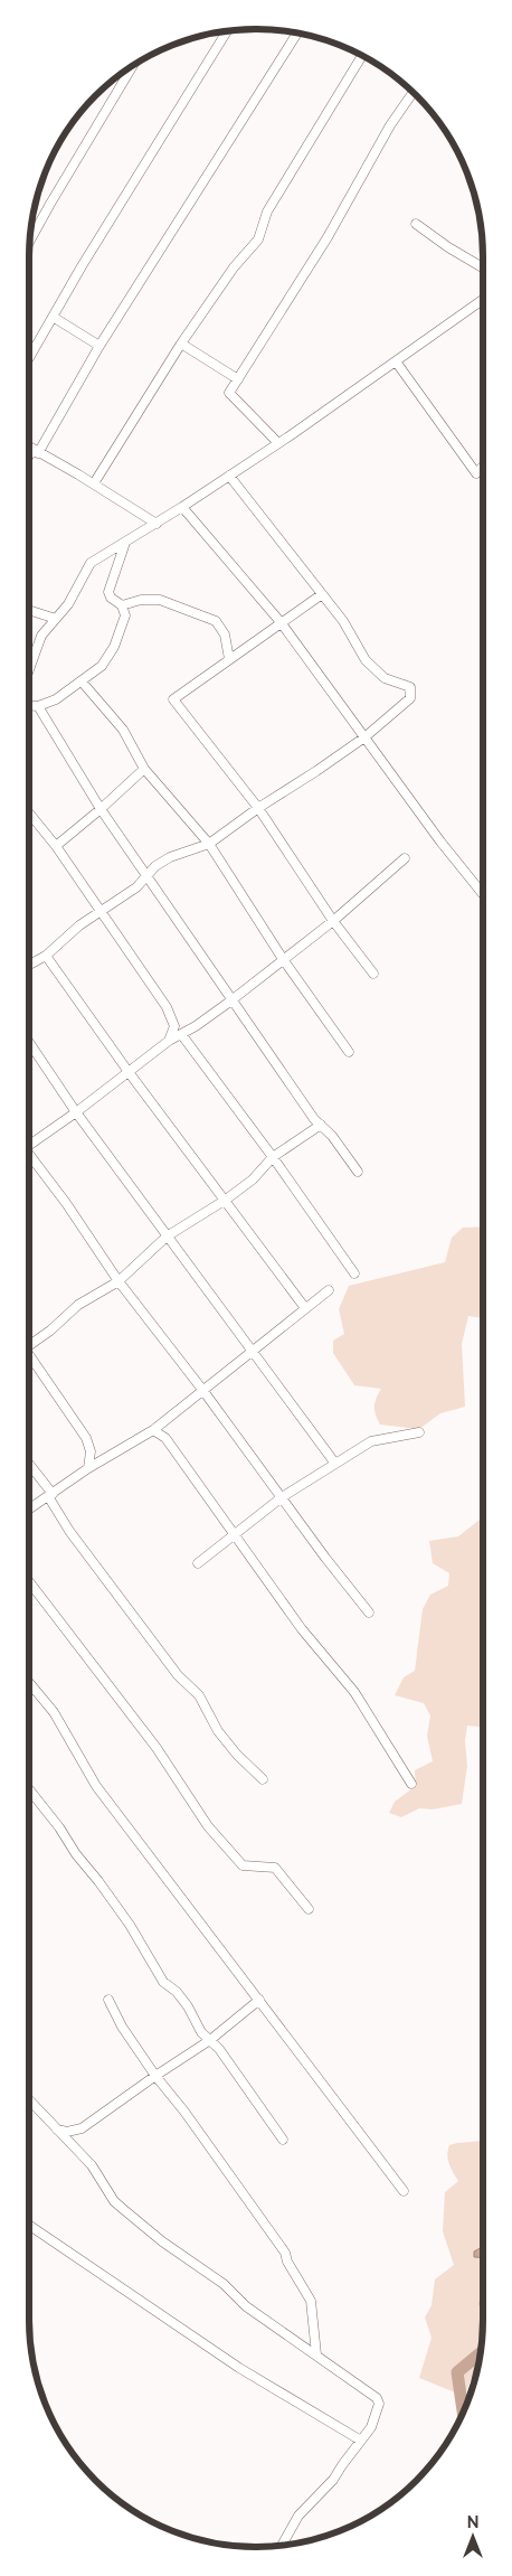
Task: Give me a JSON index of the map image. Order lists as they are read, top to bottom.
{
  "north": "top"
}
